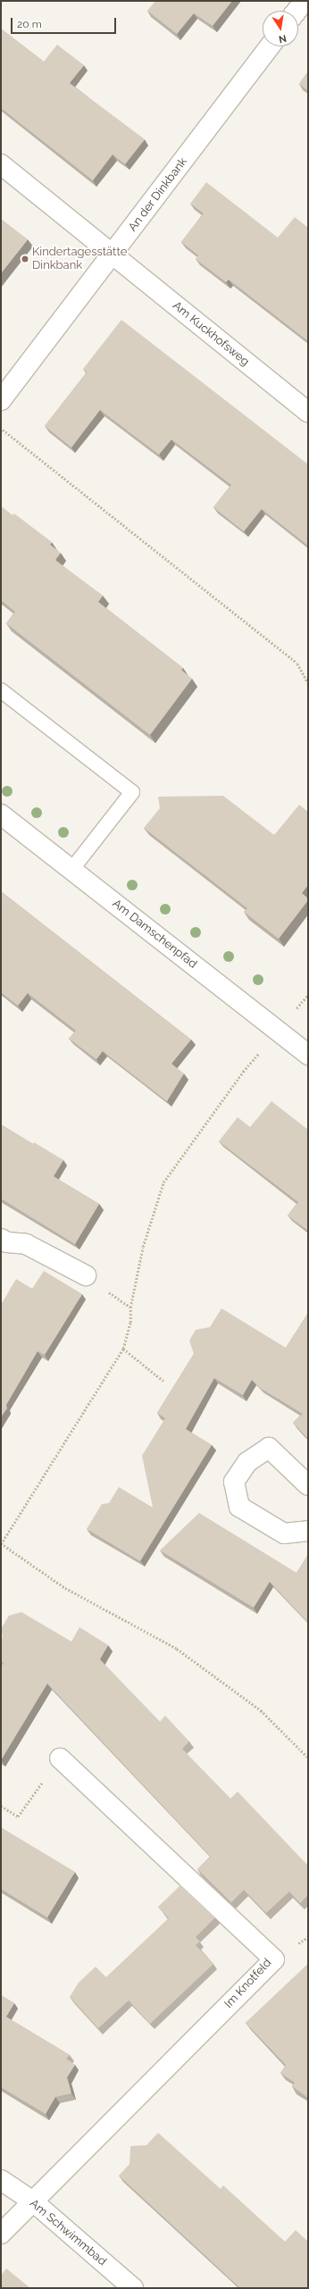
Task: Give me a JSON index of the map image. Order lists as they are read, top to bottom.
{
  "streets": {
    "street": [
      "An der Dinkbank",
      "Am Kuckhofsweg",
      "Am Damschenpfad",
      "Im Knotfeld",
      "Am Schwimmbad"
    ]
  },
  "crossings": [
    ["An der Dinkbank", "Am Kuckhofsweg"],
    ["Im Knotfeld", "Am Schwimmbad"]
  ],
  "places": ["Kindertagesstätte Dinkbank"],
  "scale_bar": "20 m",
  "north": "bottom"
}
